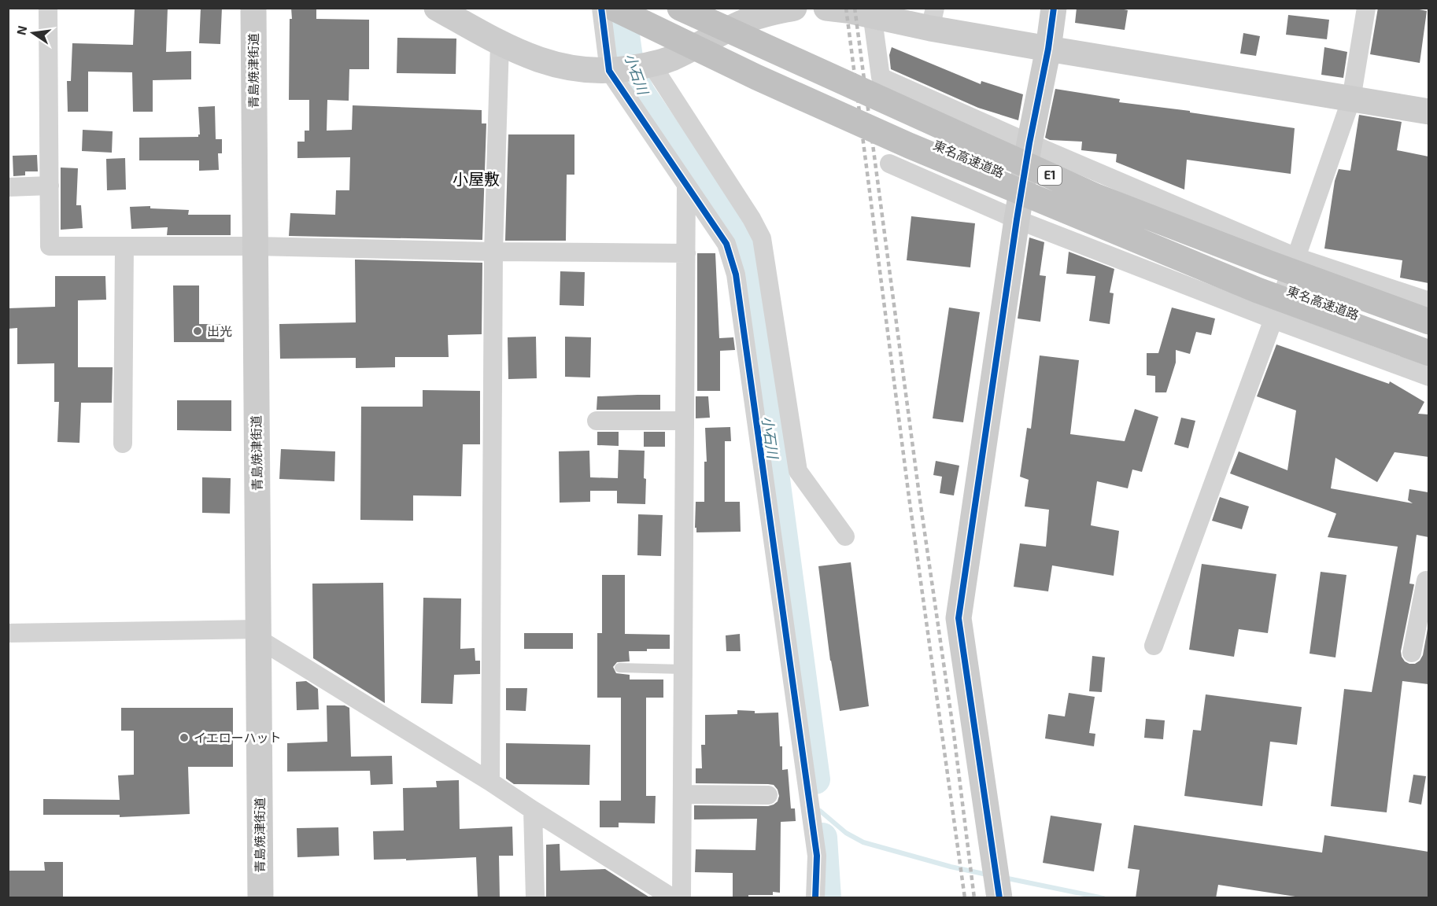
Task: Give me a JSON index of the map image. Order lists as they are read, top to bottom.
{
  "streets": {
    "highway": ["東名高速道路", "E1"],
    "street": ["青島焼津街道"]
  },
  "districts": ["小屋敷"],
  "water": ["小石川"],
  "places": ["出光", "イエローハット"],
  "north": "left"
}
